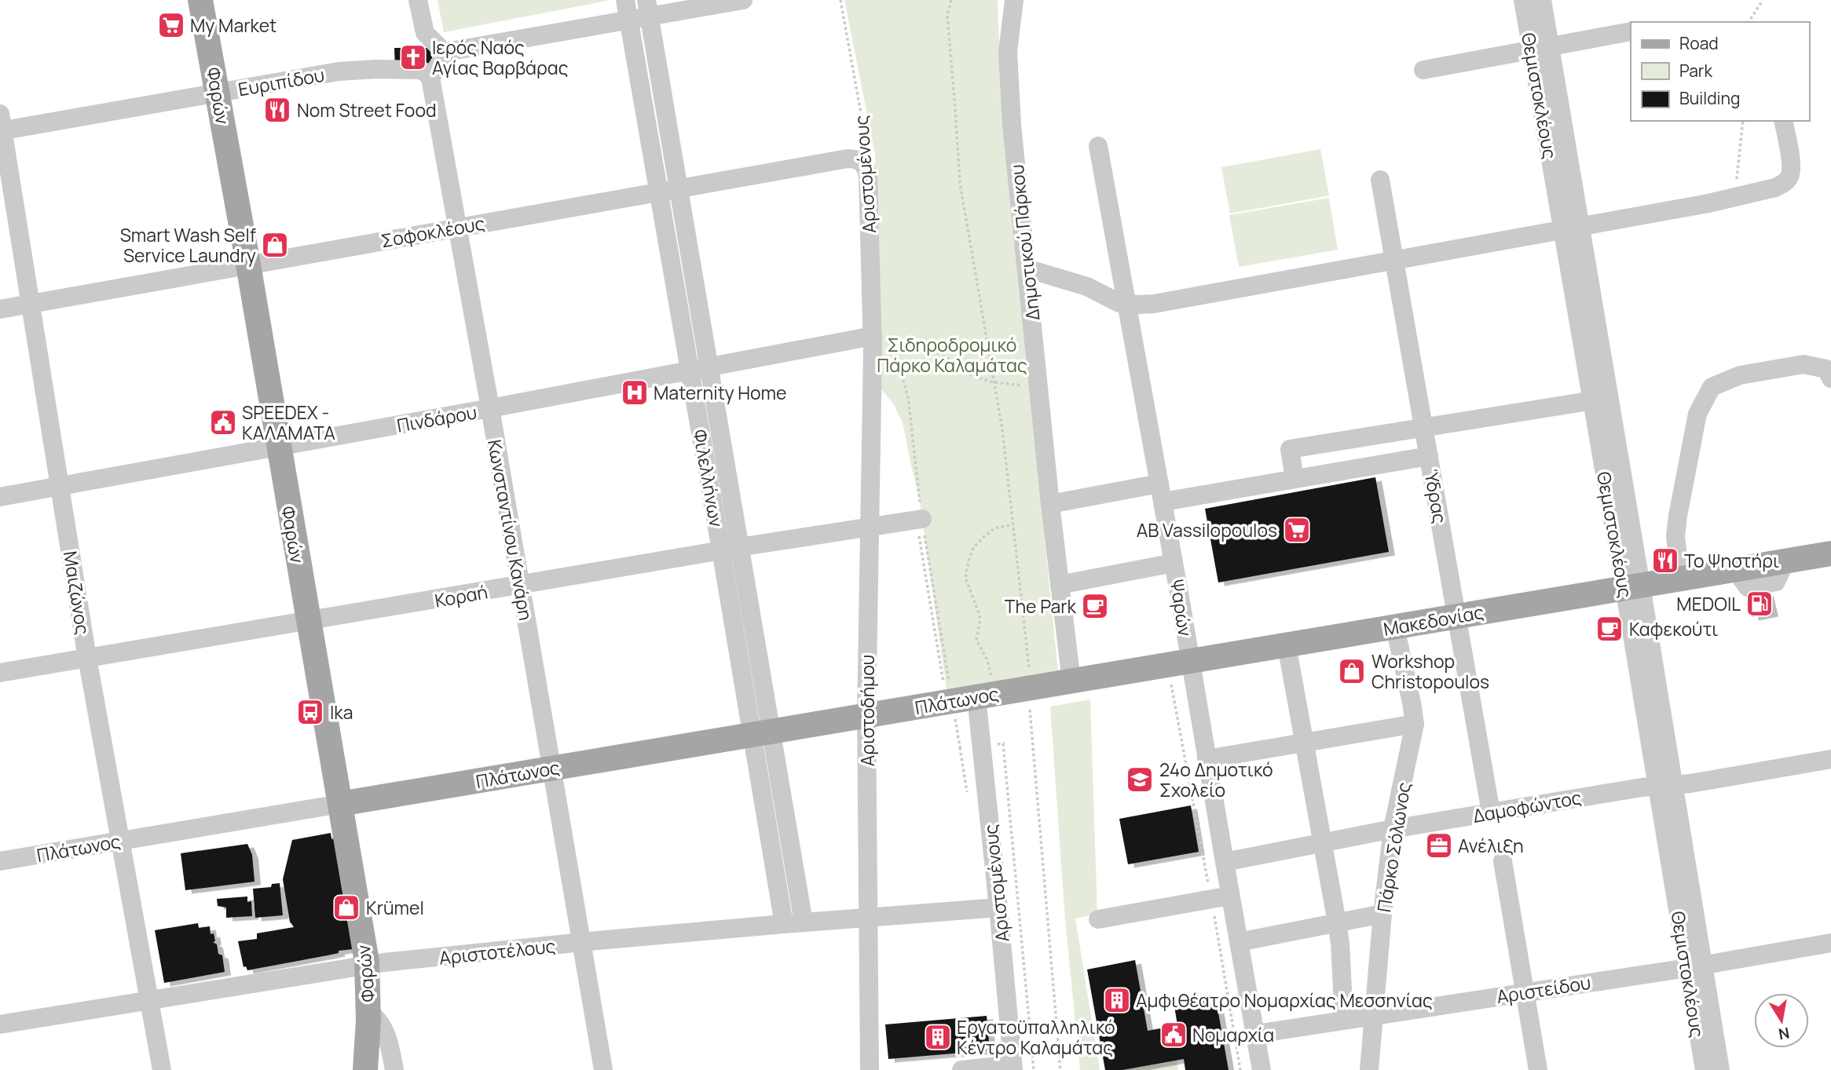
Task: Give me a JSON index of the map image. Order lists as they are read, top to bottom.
{
  "streets": {
    "main road": ["Φαρών", "Μακεδονίας", "Πλάτωνος"],
    "street": [
      "Ευριπίδου",
      "Θεμιστοκλέους",
      "Αριστομένους",
      "Σοφοκλέους",
      "Δημοτικού Πάρκου",
      "Πινδάρου",
      "Φιλελλήνων",
      "Ύδρας",
      "Κωνσταντίνου Κανάρη",
      "Μαιζώνος",
      "Κοραή",
      "Ψαρών",
      "Αριστοδήμου",
      "Δαμοφώντος",
      "Πάρκο Σόλωνος",
      "Αριστοτέλους",
      "Αριστείδου"
    ]
  },
  "crossings": [
    ["Ευριπίδου", "Φαρών"],
    ["Ευριπίδου", "Κωνσταντίνου Κανάρη"],
    ["Ευριπίδου", "Μαιζώνος"],
    ["Φαρών", "Σοφοκλέους"],
    ["Φαρών", "Πινδάρου"],
    ["Φαρών", "Κοραή"],
    ["Φαρών", "Πλάτωνος"],
    ["Φαρών", "Αριστοτέλους"],
    ["Θεμιστοκλέους", "Μακεδονίας"],
    ["Θεμιστοκλέους", "Δαμοφώντος"],
    ["Θεμιστοκλέους", "Αριστείδου"],
    ["Αριστομένους", "Σοφοκλέους"],
    ["Αριστομένους", "Πινδάρου"],
    ["Αριστομένους", "Πλάτωνος"],
    ["Αριστομένους", "Αριστοδήμου"],
    ["Αριστομένους", "Αριστοτέλους"],
    ["Σοφοκλέους", "Φιλελλήνων"],
    ["Σοφοκλέους", "Κωνσταντίνου Κανάρη"],
    ["Σοφοκλέους", "Μαιζώνος"],
    ["Δημοτικού Πάρκου", "Μακεδονίας"],
    ["Πινδάρου", "Φιλελλήνων"],
    ["Πινδάρου", "Κωνσταντίνου Κανάρη"],
    ["Πινδάρου", "Μαιζώνος"],
    ["Πινδάρου", "Αριστοδήμου"],
    ["Φιλελλήνων", "Κοραή"],
    ["Φιλελλήνων", "Πλάτωνος"],
    ["Φιλελλήνων", "Αριστοτέλους"],
    ["Ύδρας", "Μακεδονίας"],
    ["Ύδρας", "Δαμοφώντος"],
    ["Κωνσταντίνου Κανάρη", "Κοραή"],
    ["Κωνσταντίνου Κανάρη", "Πλάτωνος"],
    ["Κωνσταντίνου Κανάρη", "Αριστοτέλους"],
    ["Μαιζώνος", "Κοραή"],
    ["Μαιζώνος", "Πλάτωνος"],
    ["Μαιζώνος", "Αριστοτέλους"],
    ["Κοραή", "Αριστοδήμου"],
    ["Ψαρών", "Μακεδονίας"],
    ["Ψαρών", "Δαμοφώντος"],
    ["Ψαρών", "Αριστείδου"],
    ["Μακεδονίας", "Πλάτωνος"],
    ["Μακεδονίας", "Πάρκο Σόλωνος"],
    ["Πλάτωνος", "Αριστοδήμου"],
    ["Αριστοδήμου", "Αριστοτέλους"],
    ["Δαμοφώντος", "Πάρκο Σόλωνος"],
    ["Πάρκο Σόλωνος", "Αριστείδου"]
  ],
  "parks": ["Σιδηροδρομικό Πάρκο Καλαμάτας"],
  "places": {
    "supermarket": ["My Market", "AB Vassilopoulos"],
    "church": ["Ιερός Ναός Αγίας Βαρβάρας"],
    "restaurant": ["Nom Street Food", "Το Ψηστήρι"],
    "shop": ["Smart Wash Self Service Laundry", "Workshop Christopoulos", "Krümel"],
    "hospital": ["Maternity Home"],
    "public building": ["SPEEDEX - ΚΑΛΑΜΑΤΑ", "Νομαρχία"],
    "fuel station": ["MEDOIL"],
    "cafe": ["The Park", "Καφεκούτι"],
    "bus stop": ["Ika"],
    "school or university": ["24ο Δημοτικό Σχολείο"],
    "office": ["Ανέλιξη"],
    "building": ["Αμφιθέατρο Νομαρχίας Μεσσηνίας", "Εργατοϋπαλληλικό Κέντρο Καλαμάτας"]
  },
  "legend": ["Road", "Park", "Building"],
  "north": "bottom"
}
